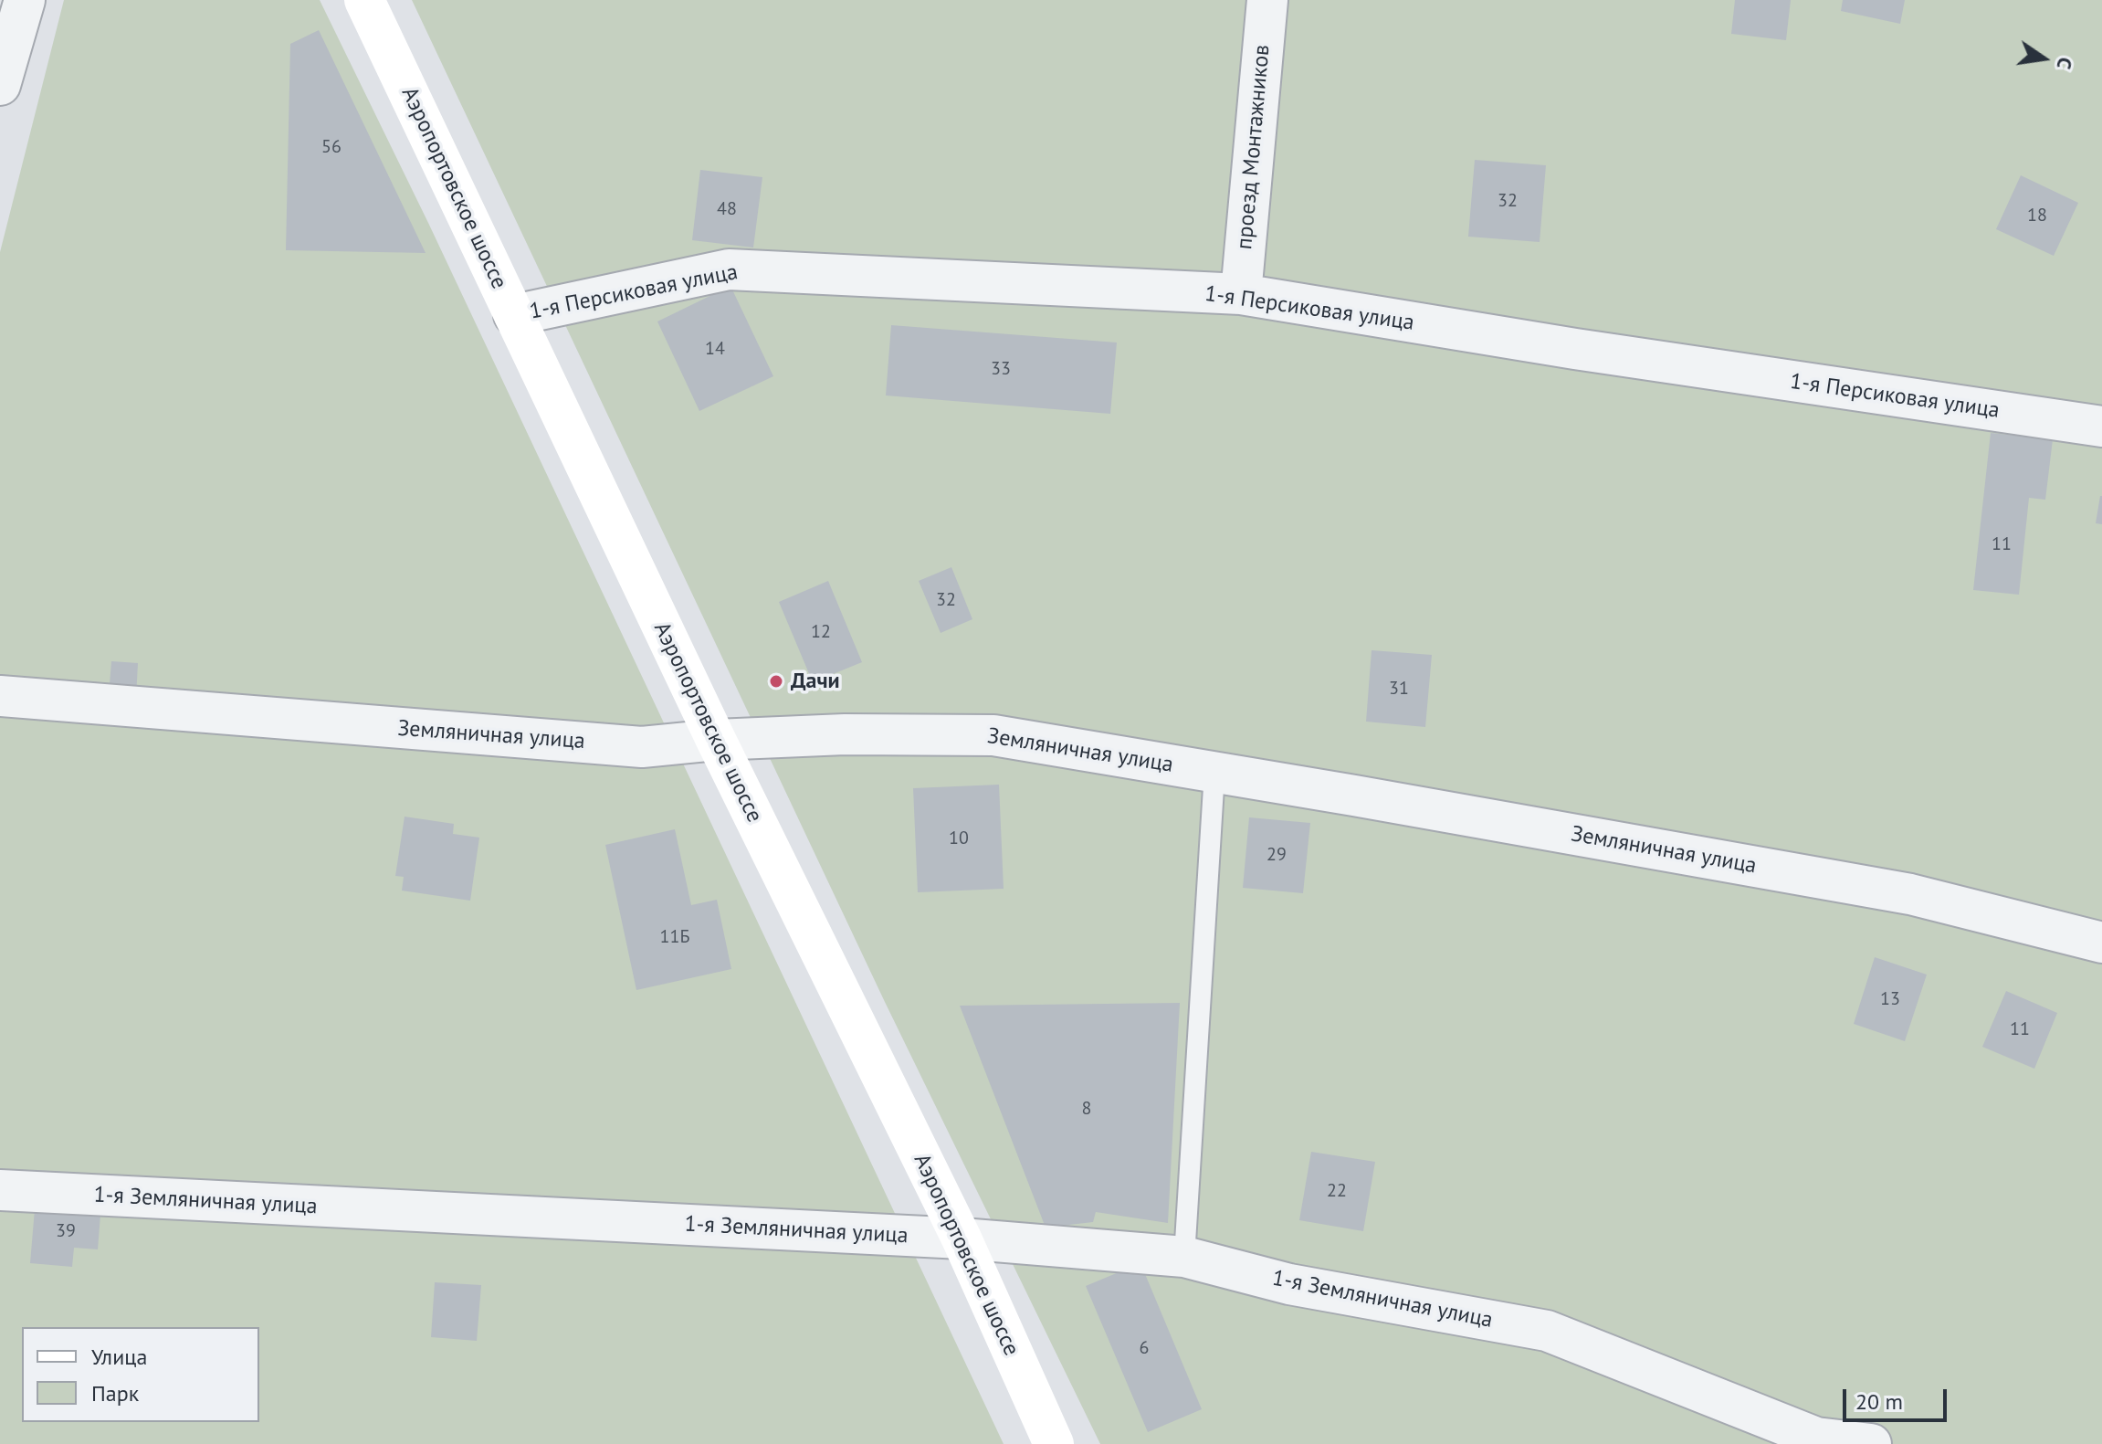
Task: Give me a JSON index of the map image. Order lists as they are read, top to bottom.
{
  "streets": {
    "main road": ["Аэропортовское шоссе"],
    "street": [
      "проезд Монтажников",
      "1-я Персиковая улица",
      "Земляничная улица",
      "1-я Земляничная улица"
    ]
  },
  "crossings": [
    ["проезд Монтажников", "1-я Персиковая улица"],
    ["Аэропортовское шоссе", "1-я Персиковая улица"],
    ["Аэропортовское шоссе", "Земляничная улица"],
    ["Аэропортовское шоссе", "1-я Земляничная улица"]
  ],
  "places": ["Дачи"],
  "house_numbers": [
    "56",
    "32",
    "48",
    "18",
    "14",
    "33",
    "11",
    "32",
    "12",
    "31",
    "10",
    "29",
    "11Б",
    "13",
    "11",
    "8",
    "22",
    "39",
    "6"
  ],
  "legend": ["Улица", "Парк"],
  "scale_bar": "20 m",
  "north": "right"
}
